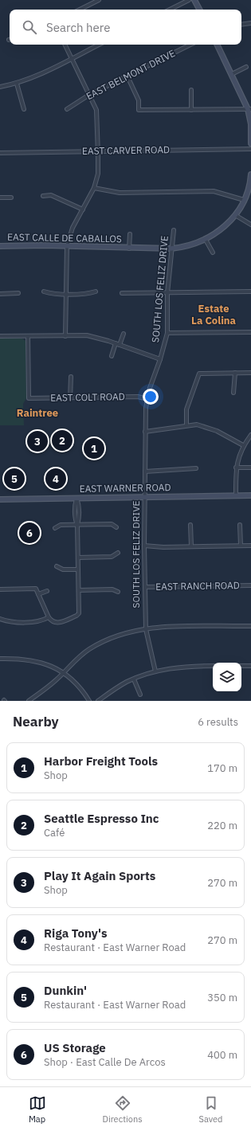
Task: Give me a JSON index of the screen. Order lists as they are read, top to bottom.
{
  "streets": {
    "street": [
      "EAST BELMONT DRIVE",
      "EAST CARVER ROAD",
      "EAST CALLE DE CABALLOS",
      "SOUTH LOS FELIZ DRIVE",
      "EAST COLT ROAD",
      "EAST WARNER ROAD",
      "EAST RANCH ROAD"
    ]
  },
  "crossings": [
    ["EAST CALLE DE CABALLOS", "SOUTH LOS FELIZ DRIVE"],
    ["SOUTH LOS FELIZ DRIVE", "EAST COLT ROAD"],
    ["SOUTH LOS FELIZ DRIVE", "EAST WARNER ROAD"],
    ["SOUTH LOS FELIZ DRIVE", "EAST RANCH ROAD"]
  ],
  "districts": ["Estate La Colina", "Raintree"],
  "page": {
    "search": "Search here",
    "pins": [
      "2",
      "3",
      "1",
      "4",
      "5",
      "6"
    ],
    "heading": ["Nearby", "6 results"],
    "list": [
      {
        "mark": "1",
        "name": "Harbor Freight Tools",
        "note": "Shop",
        "value": "170 m"
      },
      {
        "mark": "2",
        "name": "Seattle Espresso Inc",
        "note": "Café",
        "value": "220 m"
      },
      {
        "mark": "3",
        "name": "Play It Again Sports",
        "note": "Shop",
        "value": "270 m"
      },
      {
        "mark": "4",
        "name": "Riga Tony's",
        "note": "Restaurant · East Warner Road",
        "value": "270 m"
      },
      {
        "mark": "5",
        "name": "Dunkin'",
        "note": "Restaurant · East Warner Road",
        "value": "350 m"
      },
      {
        "mark": "6",
        "name": "US Storage",
        "note": "Shop · East Calle De Arcos",
        "value": "400 m"
      }
    ],
    "nav": ["Map", "Directions", "Saved"]
  }
}
